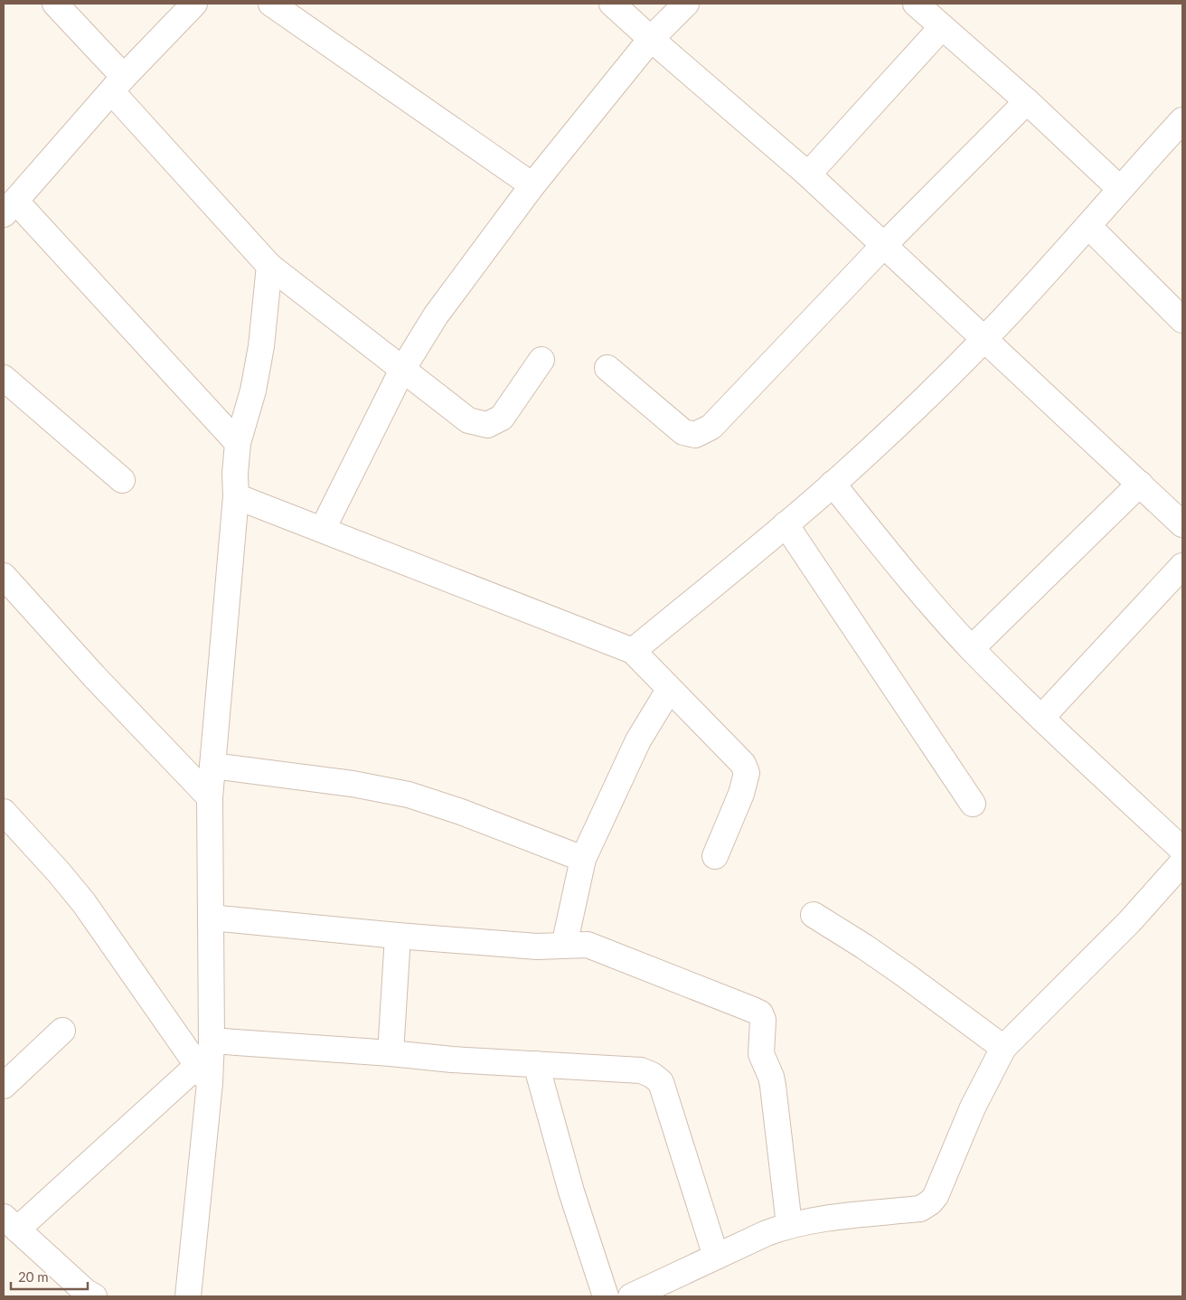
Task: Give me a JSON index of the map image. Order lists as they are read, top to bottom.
{
  "scale_bar": "20 m"
}
